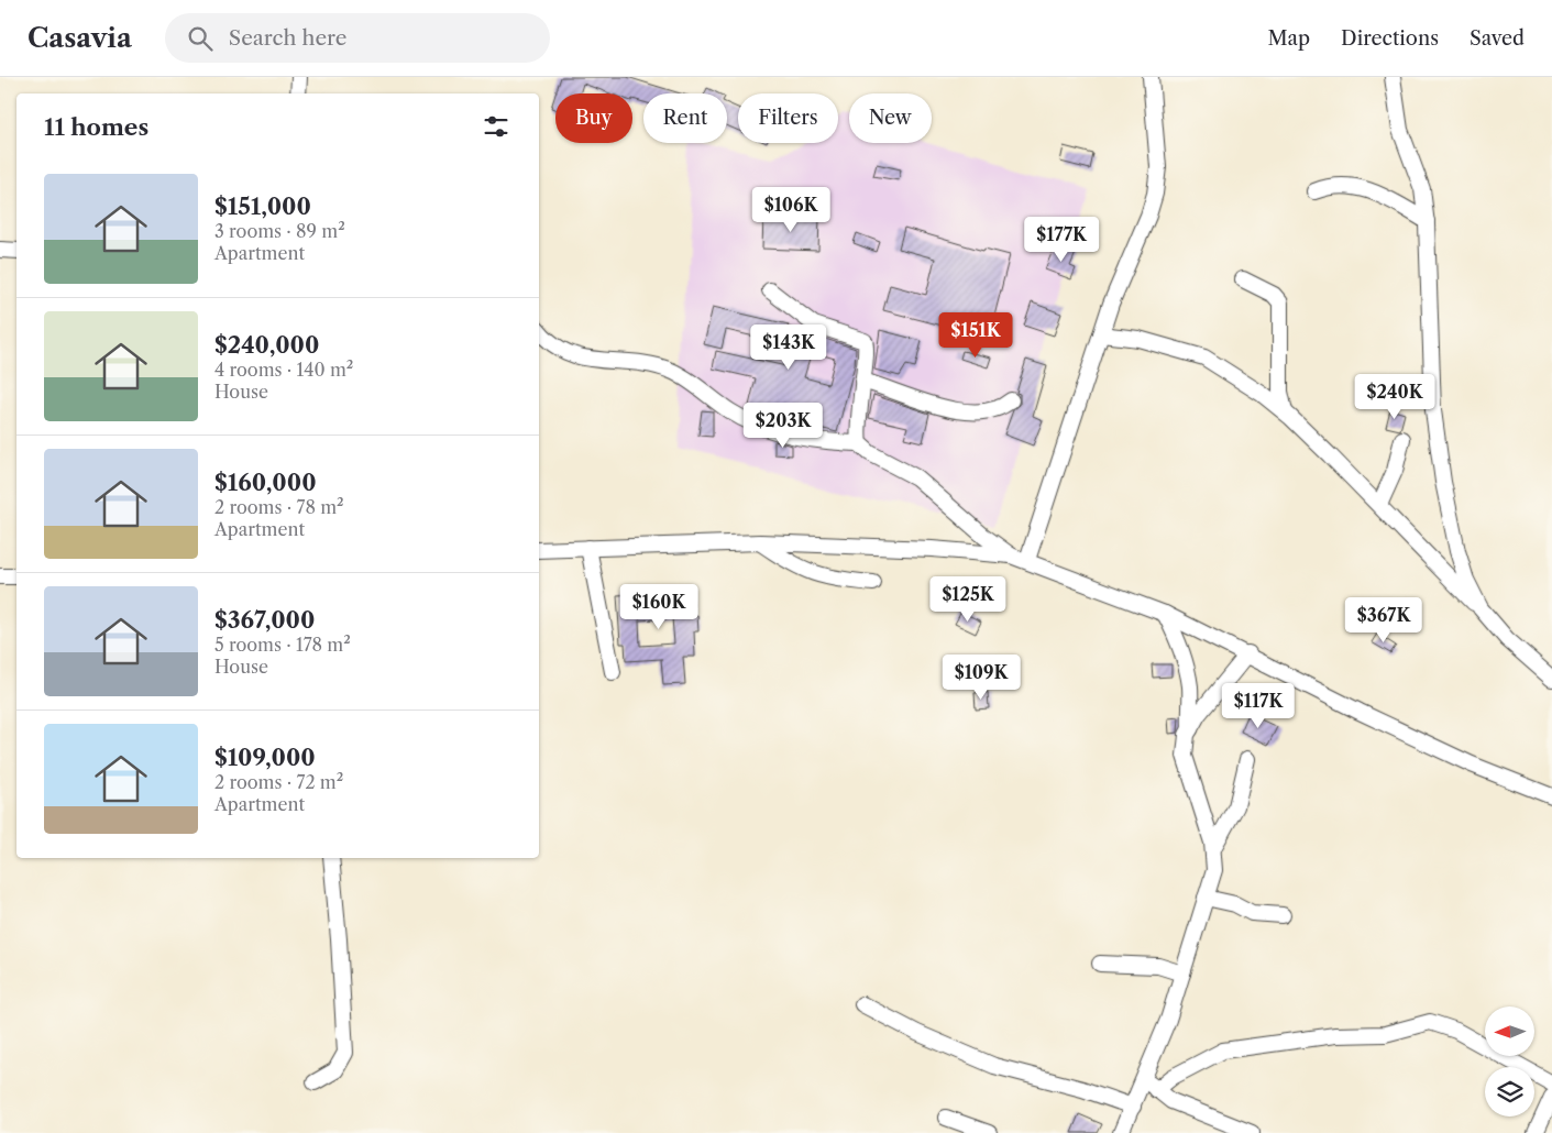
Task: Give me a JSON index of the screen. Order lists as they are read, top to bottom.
{
  "north": "left",
  "page": {
    "header": "Casavia",
    "search": "Search here",
    "nav": ["Map", "Directions", "Saved"],
    "chip": [
      "Buy",
      "Rent",
      "Filters",
      "New"
    ],
    "heading": "11 homes",
    "list": [
      {
        "name": "$151,000",
        "note": "3 rooms · 89 m² · Apartment"
      },
      {
        "name": "$240,000",
        "note": "4 rooms · 140 m² · House"
      },
      {
        "name": "$160,000",
        "note": "2 rooms · 78 m² · Apartment"
      },
      {
        "name": "$367,000",
        "note": "5 rooms · 178 m² · House"
      },
      {
        "name": "$109,000",
        "note": "2 rooms · 72 m² · Apartment"
      }
    ],
    "price": [
      "$106K",
      "$177K",
      "$151K",
      "$143K",
      "$240K",
      "$203K",
      "$125K",
      "$160K",
      "$367K",
      "$109K",
      "$117K"
    ]
  }
}
